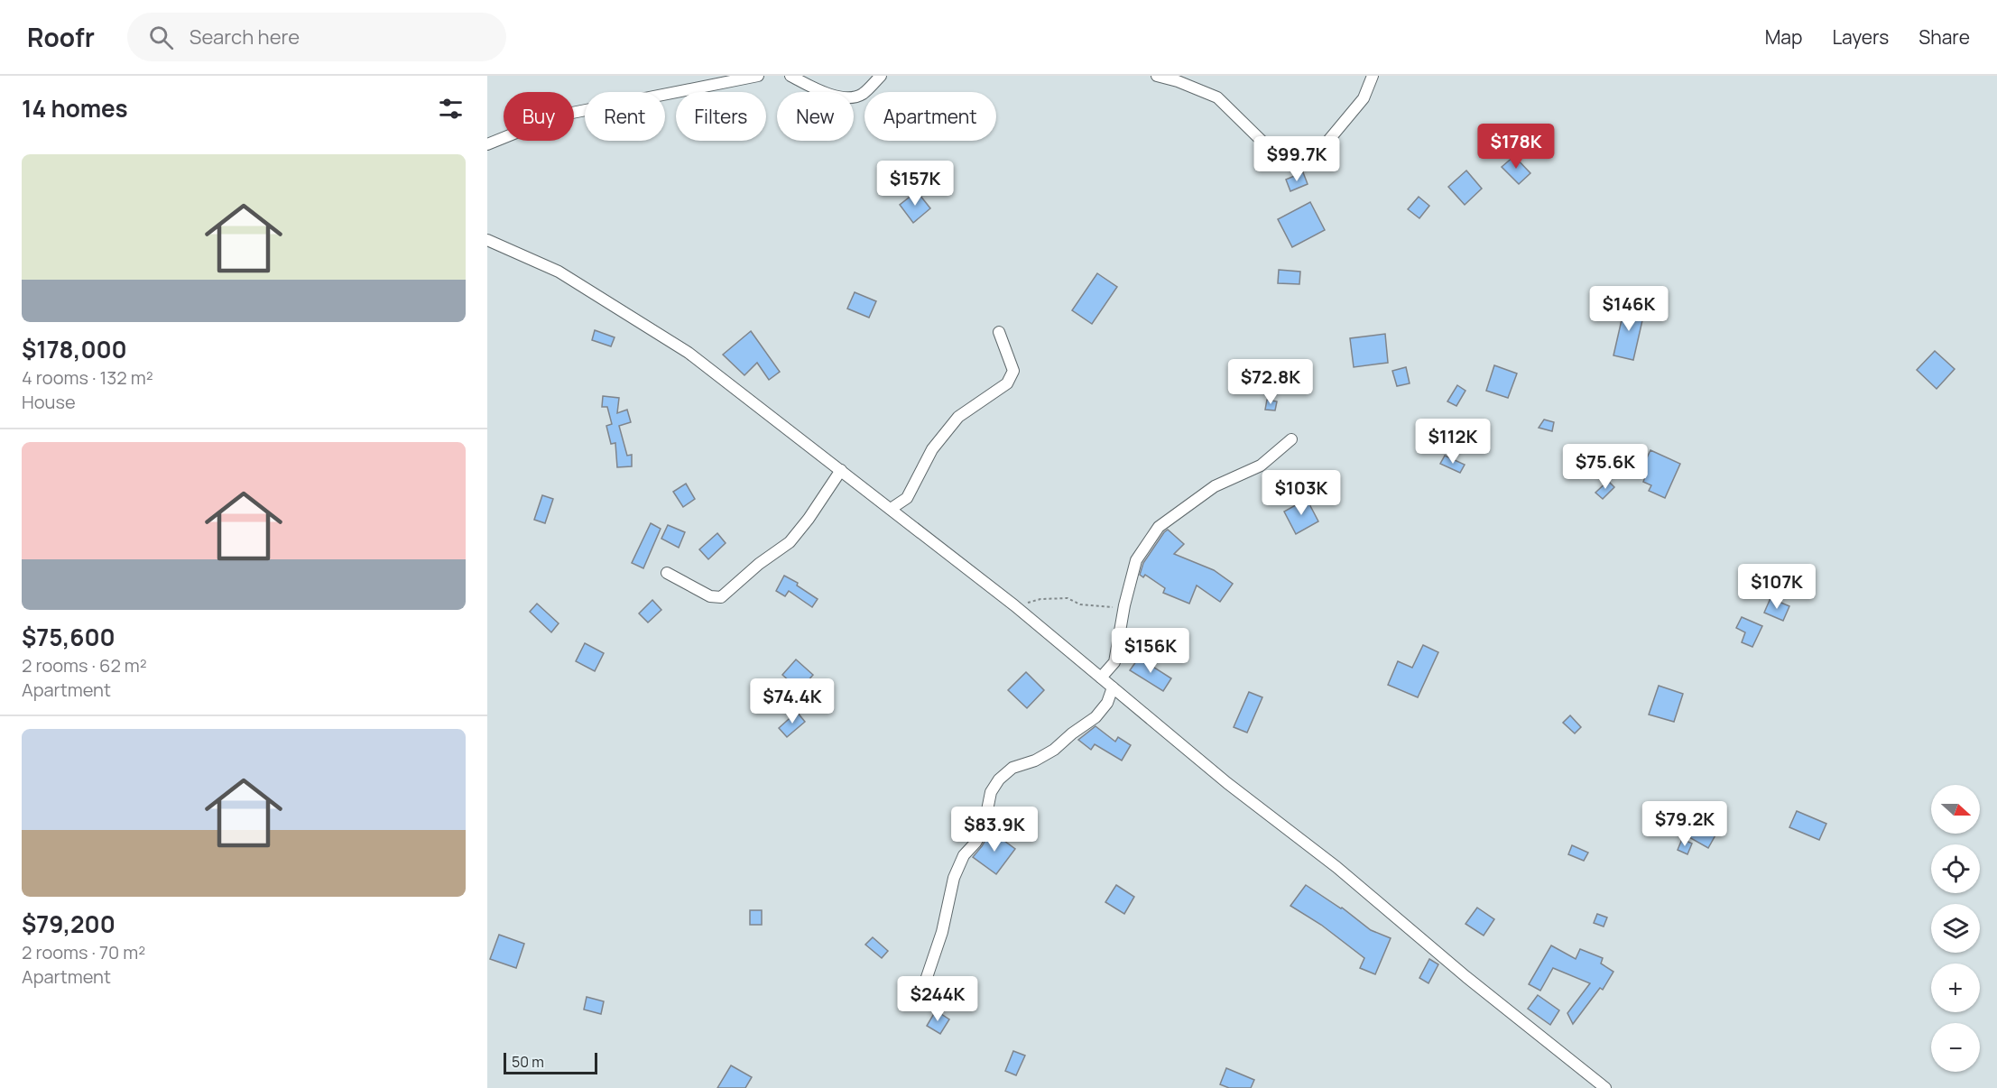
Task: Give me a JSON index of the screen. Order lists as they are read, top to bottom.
{
  "scale_bar": "50 m",
  "north": "right",
  "page": {
    "header": "Roofr",
    "search": "Search here",
    "nav": ["Map", "Layers", "Share"],
    "heading": "14 homes",
    "chip": [
      "Buy",
      "Rent",
      "Filters",
      "New",
      "Apartment"
    ],
    "price": [
      "$178K",
      "$99.7K",
      "$157K",
      "$146K",
      "$72.8K",
      "$112K",
      "$75.6K",
      "$103K",
      "$107K",
      "$156K",
      "$74.4K",
      "$79.2K",
      "$83.9K",
      "$244K"
    ],
    "list": [
      {
        "name": "$178,000",
        "note": "4 rooms · 132 m² · House"
      },
      {
        "name": "$75,600",
        "note": "2 rooms · 62 m² · Apartment"
      },
      {
        "name": "$79,200",
        "note": "2 rooms · 70 m² · Apartment"
      }
    ],
    "map_buttons": ["+", "−"],
    "scale": "50 m"
  }
}
